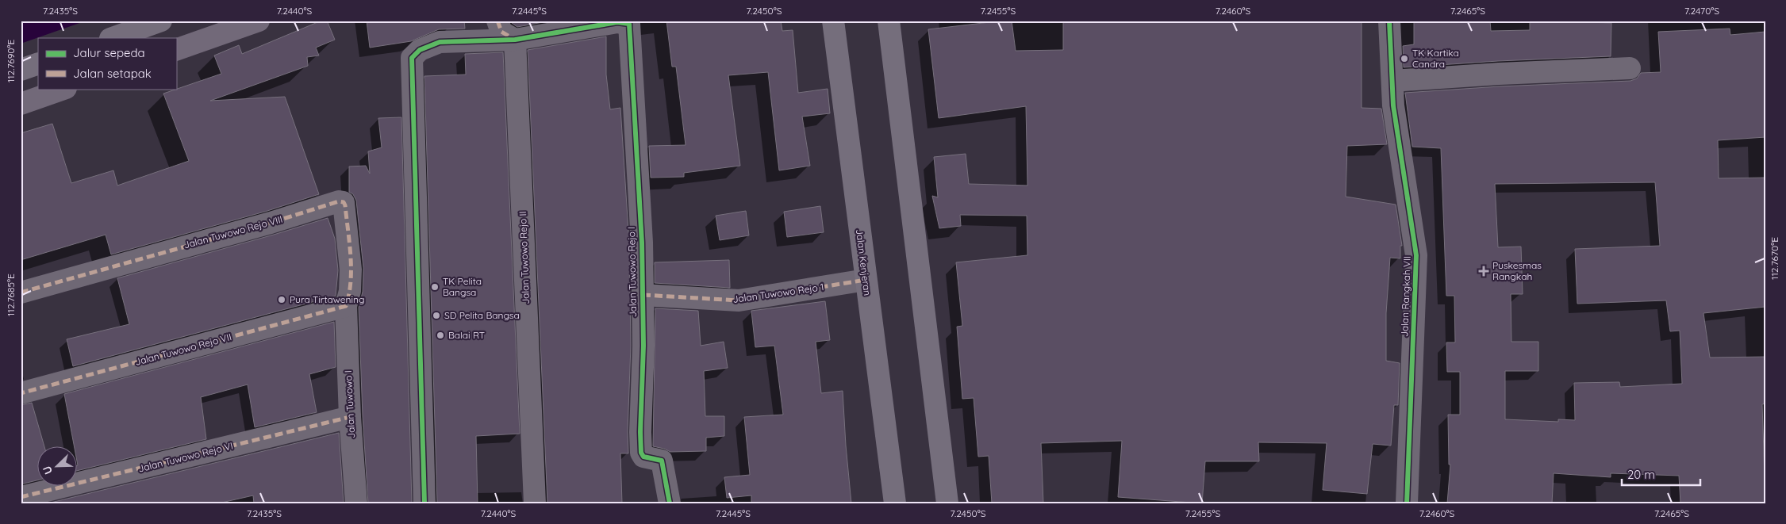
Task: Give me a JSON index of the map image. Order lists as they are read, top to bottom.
{
  "streets": {
    "highway": ["Jalan Kenjeran"],
    "street": [
      "Jalan Tuwowo Rejo VIII",
      "Jalan Tuwowo Rejo II",
      "Jalan Tuwowo Rejo I",
      "Jalan Tuwowo Rejo 1",
      "Jalan Rangkah VII",
      "Jalan Tuwowo Rejo VII",
      "Jalan Tuwowo I",
      "Jalan Tuwowo Rejo VI"
    ]
  },
  "crossings": [
    ["Jalan Tuwowo Rejo VIII", "Jalan Tuwowo Rejo VII"],
    ["Jalan Tuwowo Rejo VIII", "Jalan Tuwowo I"],
    ["Jalan Tuwowo Rejo II", "Jalan Tuwowo Rejo I"],
    ["Jalan Kenjeran", "Jalan Tuwowo Rejo 1"],
    ["Jalan Tuwowo Rejo I", "Jalan Tuwowo Rejo 1"],
    ["Jalan Tuwowo Rejo VII", "Jalan Tuwowo I"],
    ["Jalan Tuwowo I", "Jalan Tuwowo Rejo VI"]
  ],
  "places": {
    "other": [
      "TK Kartika Candra",
      "TK Pelita Bangsa",
      "Pura Tirtawening",
      "SD Pelita Bangsa",
      "Balai RT"
    ],
    "health": ["Puskesmas Rangkah"]
  },
  "legend": ["Jalur sepeda", "Jalan setapak"],
  "scale_bar": "20 m",
  "north": "bottom left",
  "coordinates": [
    "7.2435°S",
    "7.2440°S",
    "7.2445°S",
    "7.2450°S",
    "7.2455°S",
    "7.2460°S",
    "7.2465°S",
    "7.2470°S",
    "112.7690°E",
    "112.7670°E",
    "112.7685°E"
  ]
}
